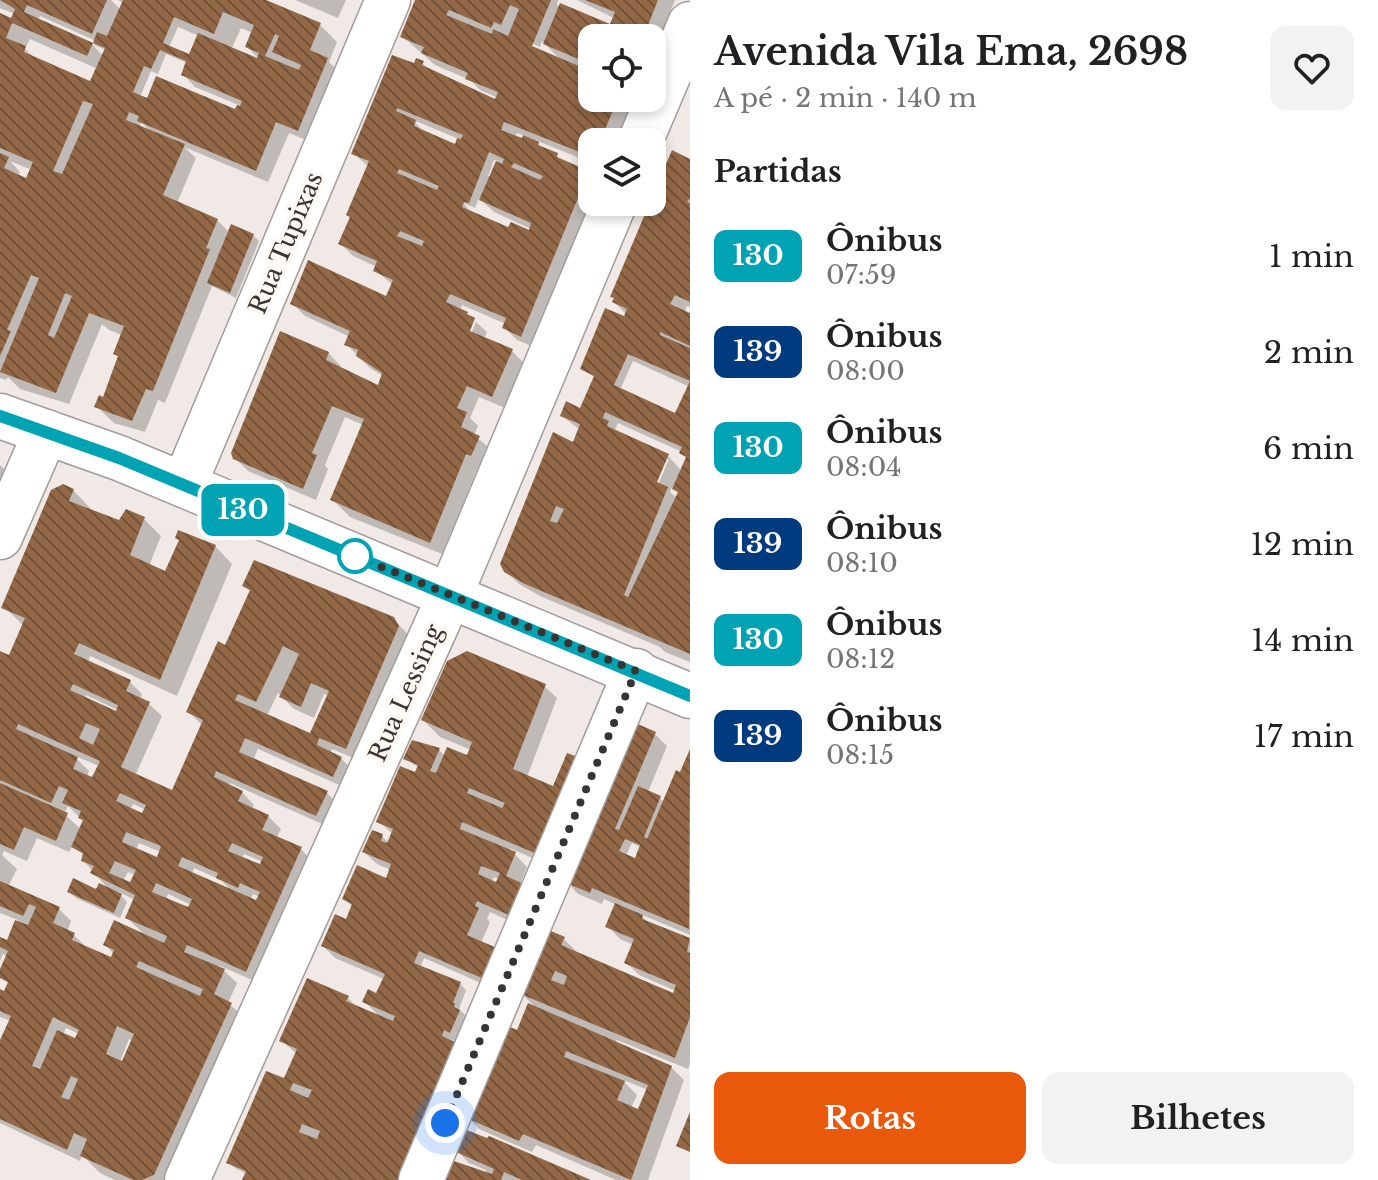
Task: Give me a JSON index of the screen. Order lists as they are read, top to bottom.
{
  "streets": {
    "street": ["Rua Tupixas", "Rua Lessing"]
  },
  "lines": ["bus line 130"],
  "page": {
    "on_map": "130",
    "heading": [
      ["Avenida Vila Ema, 2698", "A pé · 2 min · 140 m"],
      "Partidas"
    ],
    "list": [
      {
        "mark": "130",
        "name": "Ônibus",
        "note": "07:59",
        "value": "1 min"
      },
      {
        "mark": "139",
        "name": "Ônibus",
        "note": "08:00",
        "value": "2 min"
      },
      {
        "mark": "130",
        "name": "Ônibus",
        "note": "08:04",
        "value": "6 min"
      },
      {
        "mark": "139",
        "name": "Ônibus",
        "note": "08:10",
        "value": "12 min"
      },
      {
        "mark": "130",
        "name": "Ônibus",
        "note": "08:12",
        "value": "14 min"
      },
      {
        "mark": "139",
        "name": "Ônibus",
        "note": "08:15",
        "value": "17 min"
      }
    ],
    "buttons": ["Rotas", "Bilhetes"]
  }
}
